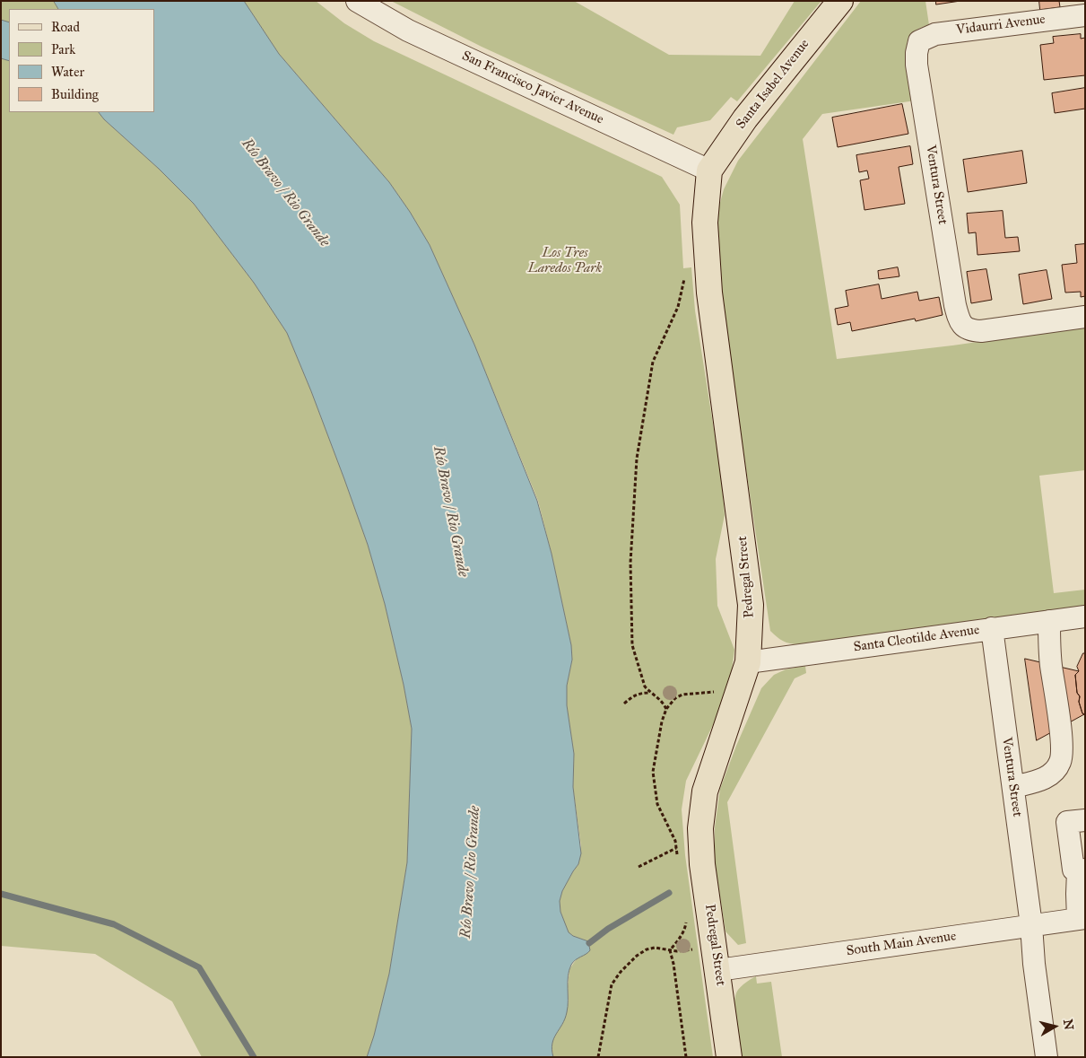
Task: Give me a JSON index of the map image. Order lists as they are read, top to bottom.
{
  "streets": {
    "main road": ["Santa Isabel Avenue", "Pedregal Street"],
    "street": [
      "Vidaurri Avenue",
      "San Francisco Javier Avenue",
      "Ventura Street",
      "Santa Cleotilde Avenue",
      "South Main Avenue"
    ]
  },
  "crossings": [
    ["Vidaurri Avenue", "Ventura Street"],
    ["Santa Isabel Avenue", "San Francisco Javier Avenue"],
    ["Santa Isabel Avenue", "Pedregal Street"],
    ["San Francisco Javier Avenue", "Pedregal Street"],
    ["Ventura Street", "Santa Cleotilde Avenue"],
    ["Ventura Street", "South Main Avenue"],
    ["Pedregal Street", "Santa Cleotilde Avenue"],
    ["Pedregal Street", "South Main Avenue"]
  ],
  "water": ["Río Bravo / Rio Grande"],
  "parks": ["Los Tres Laredos Park"],
  "legend": [
    "Road",
    "Park",
    "Water",
    "Building"
  ],
  "north": "right"
}
